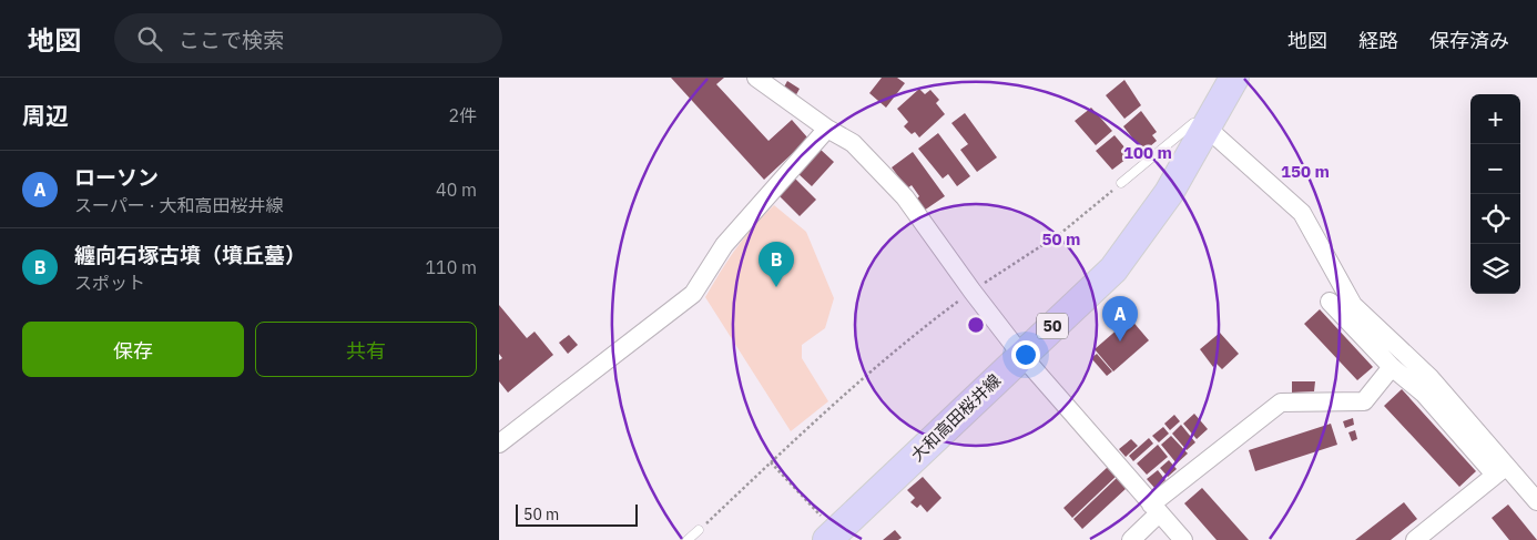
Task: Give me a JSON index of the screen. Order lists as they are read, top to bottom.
{
  "streets": {
    "main road": ["50", "大和高田桜井線"]
  },
  "scale_bar": "50 m",
  "page": {
    "header": "地図",
    "search": "ここで検索",
    "nav": ["地図", "経路", "保存済み"],
    "heading": ["周辺", "2件"],
    "map_buttons": ["+", "−"],
    "list": [
      {
        "mark": "A",
        "name": "ローソン",
        "note": "スーパー · 大和高田桜井線",
        "value": "40 m"
      },
      {
        "mark": "B",
        "name": "纏向石塚古墳（墳丘墓）",
        "note": "スポット",
        "value": "110 m"
      }
    ],
    "pins": ["B", "A"],
    "buttons": ["保存", "共有"],
    "scale": "50 m"
  },
  "rings": ["100 m", "150 m", "50 m"]
}
